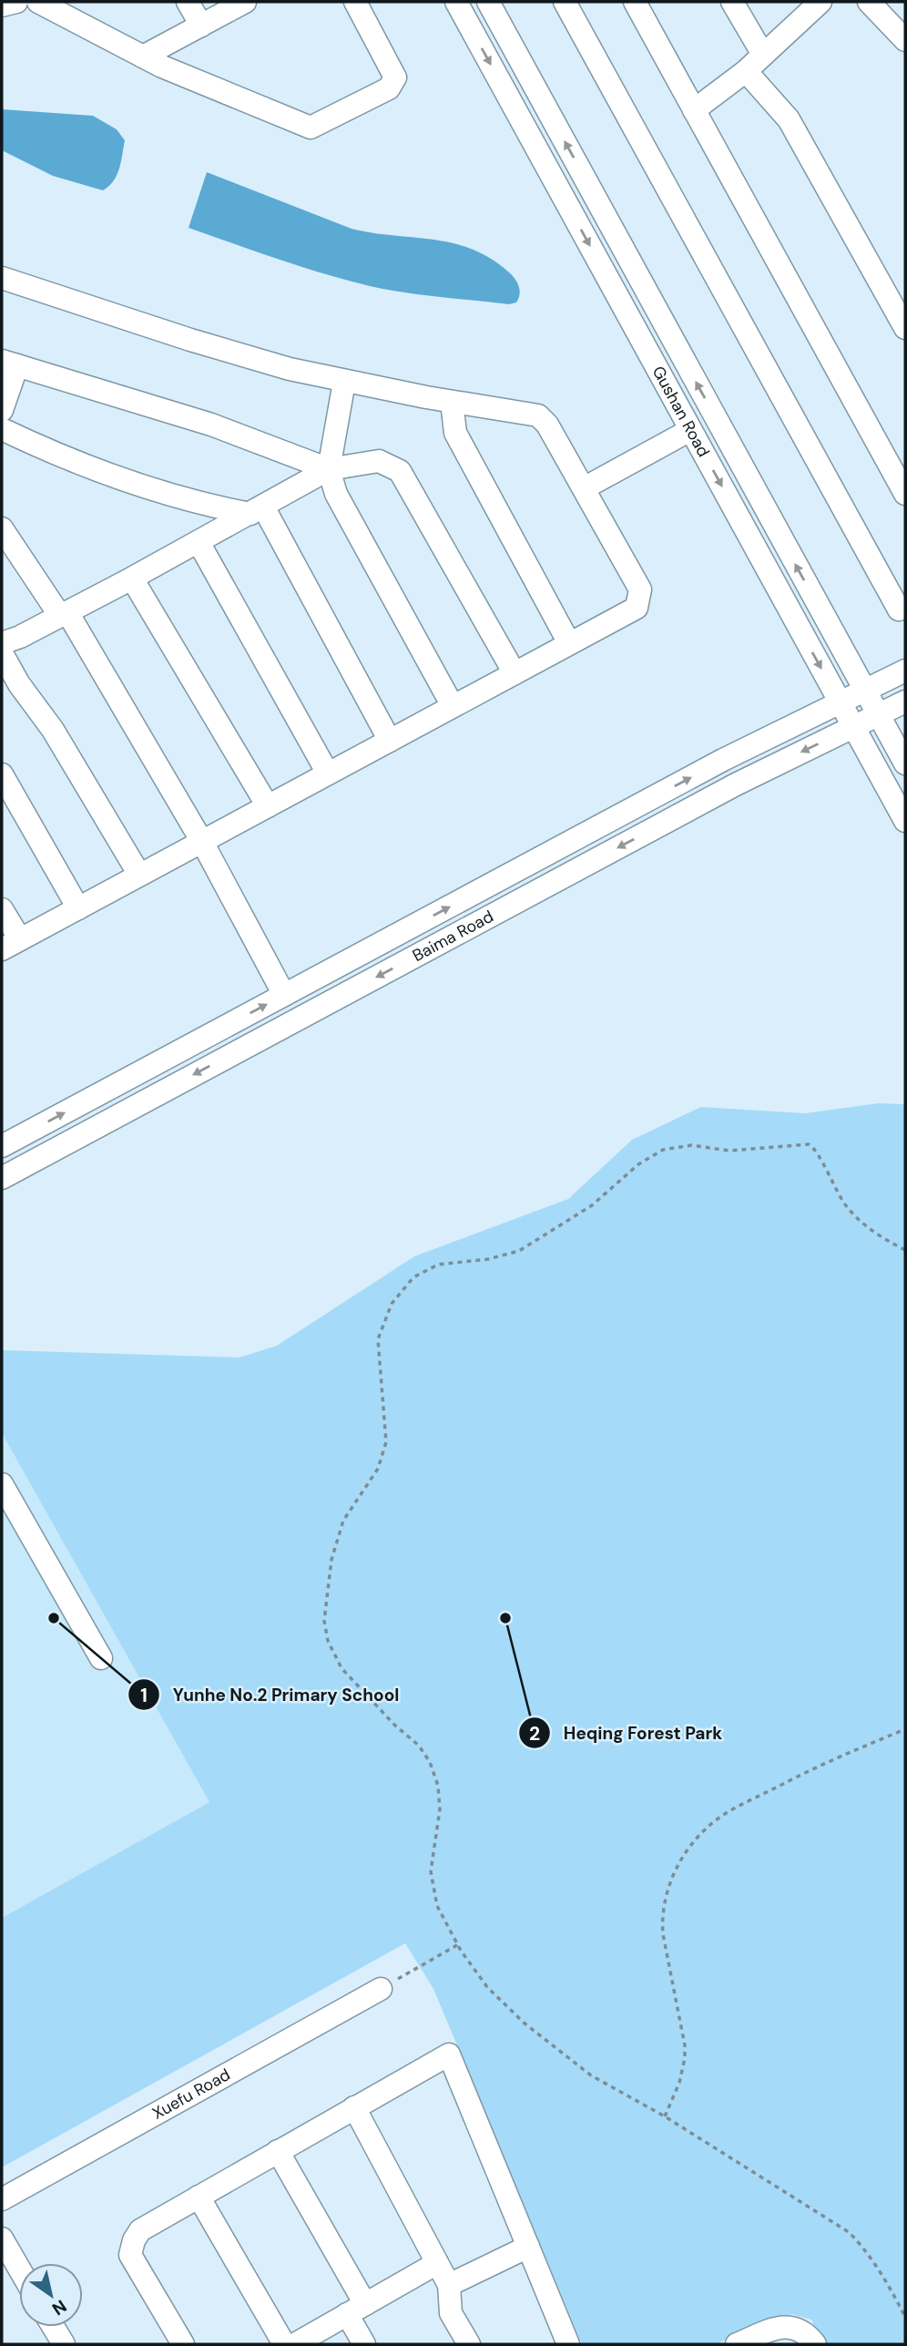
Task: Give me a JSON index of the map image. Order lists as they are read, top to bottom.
{
  "streets": {
    "street": ["Gushan Road", "Baima Road", "Xuefu Road"]
  },
  "crossings": [
    ["Gushan Road", "Baima Road"]
  ],
  "places": ["Yunhe No.2 Primary School", "Heqing Forest Park"],
  "north": "bottom right"
}
